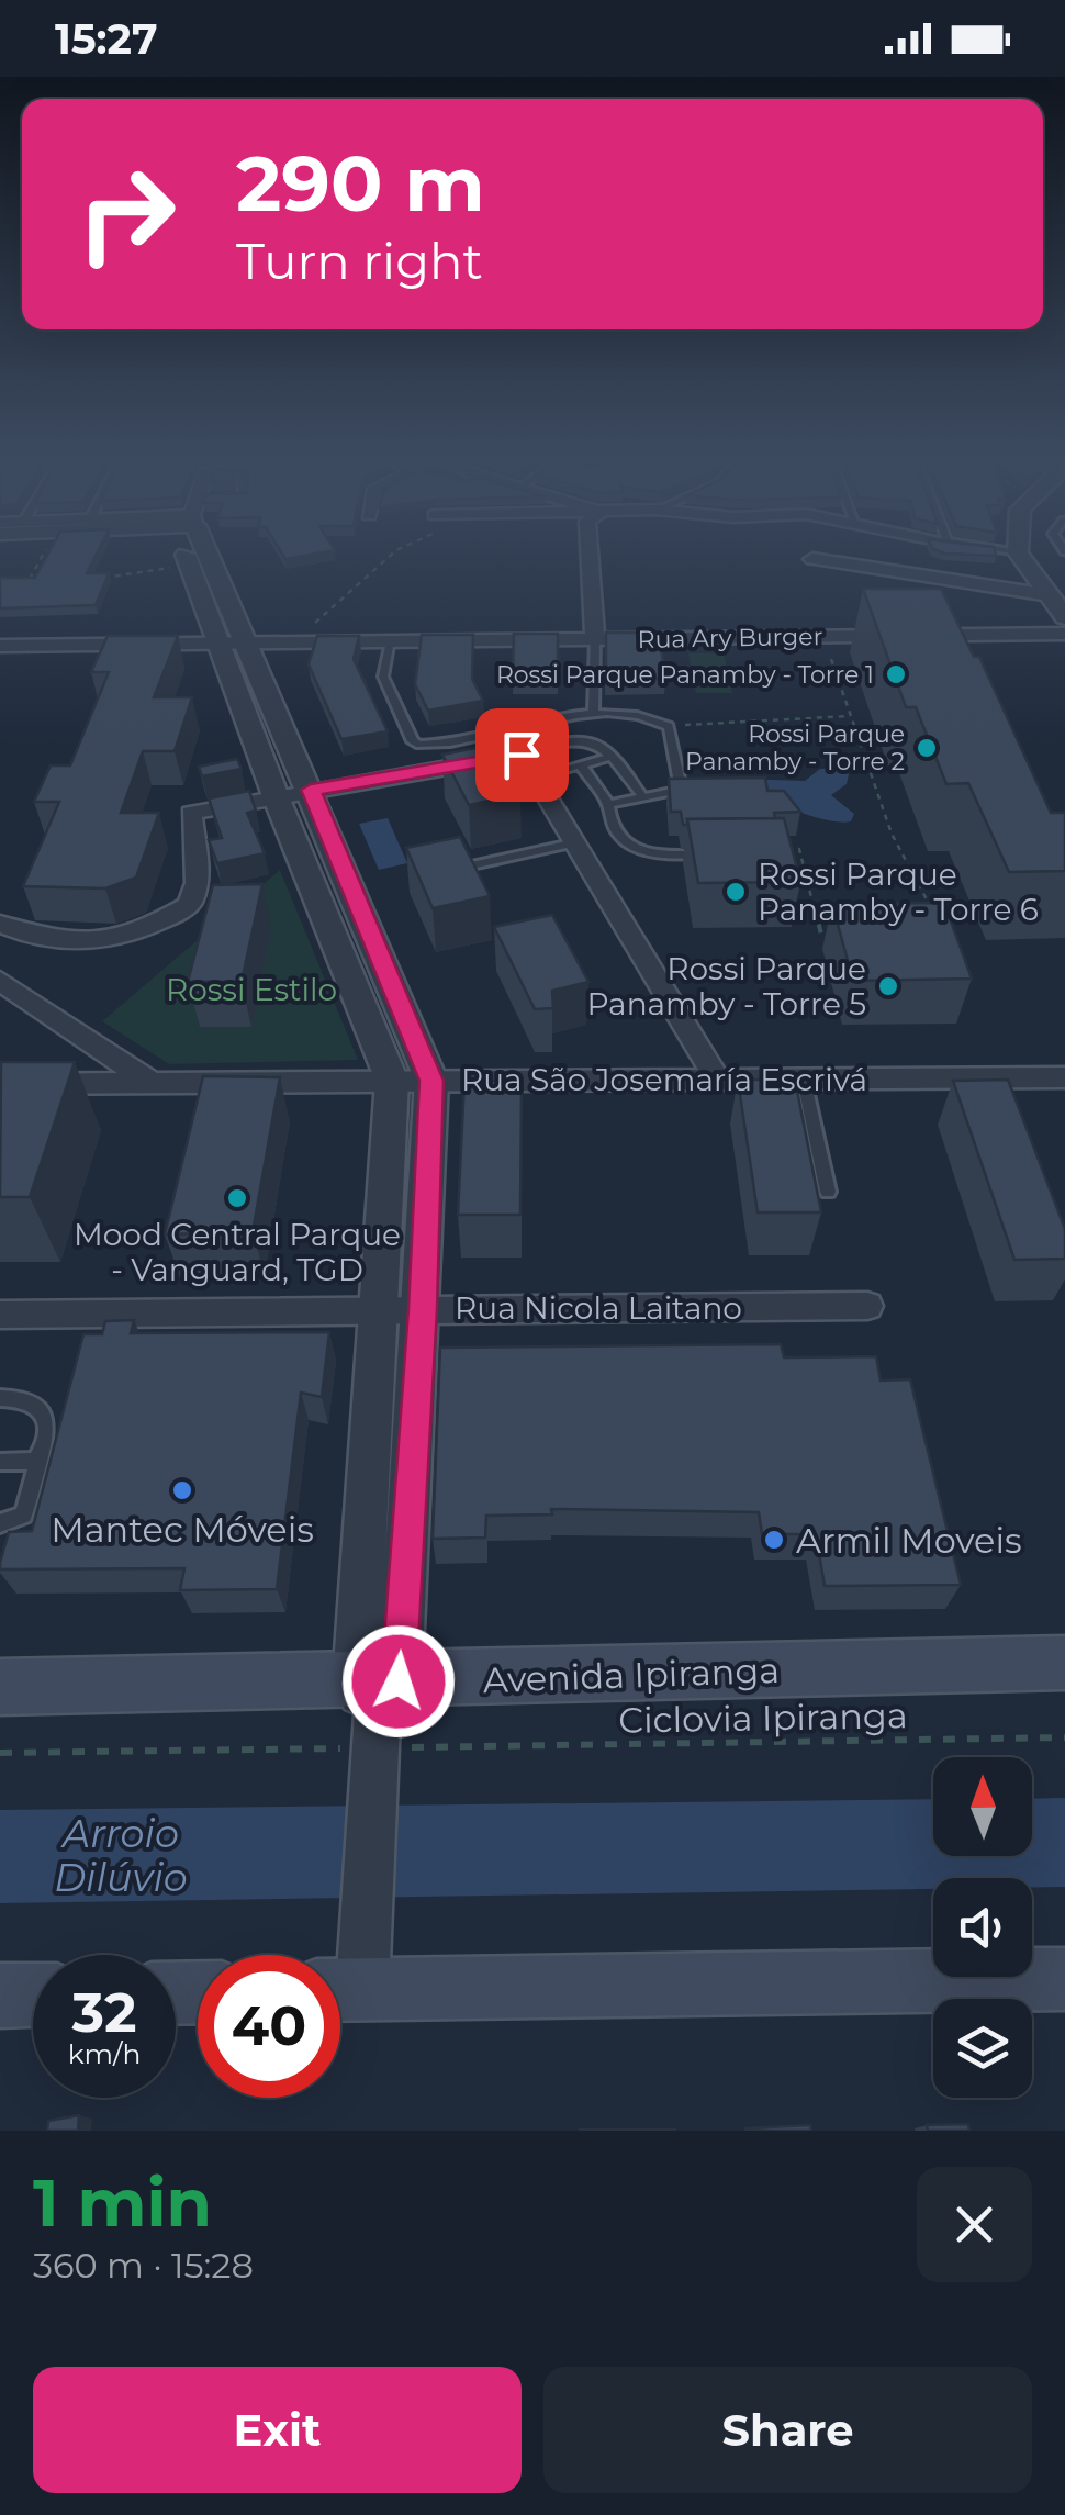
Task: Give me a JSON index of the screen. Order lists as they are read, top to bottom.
{
  "streets": {
    "main road": ["Avenida Ipiranga"],
    "street": ["Rua Ary Burger", "Rua São Josemaría Escrivá", "Rua Nicola Laitano"],
    "path": ["Ciclovia Ipiranga"]
  },
  "crossings": [
    ["Avenida Ipiranga", "Ciclovia Ipiranga"]
  ],
  "water": ["Arroio Dilúvio"],
  "parks": ["Rossi Estilo"],
  "places": [
    "Rossi Parque Panamby - Torre 1",
    "Rossi Parque Panamby - Torre 2",
    "Rossi Parque Panamby - Torre 6",
    "Rossi Parque Panamby - Torre 5",
    "Mood Central Parque - Vanguard, TGD",
    "Mantec Móveis",
    "Armil Moveis"
  ],
  "north": "top",
  "page": {
    "status": "15:27",
    "turn": ["290 m", "Turn right"],
    "speed": "32 km/h",
    "limit": "40",
    "heading": ["1 min", "360 m · 15:28"],
    "buttons": ["Exit", "Share"]
  }
}
